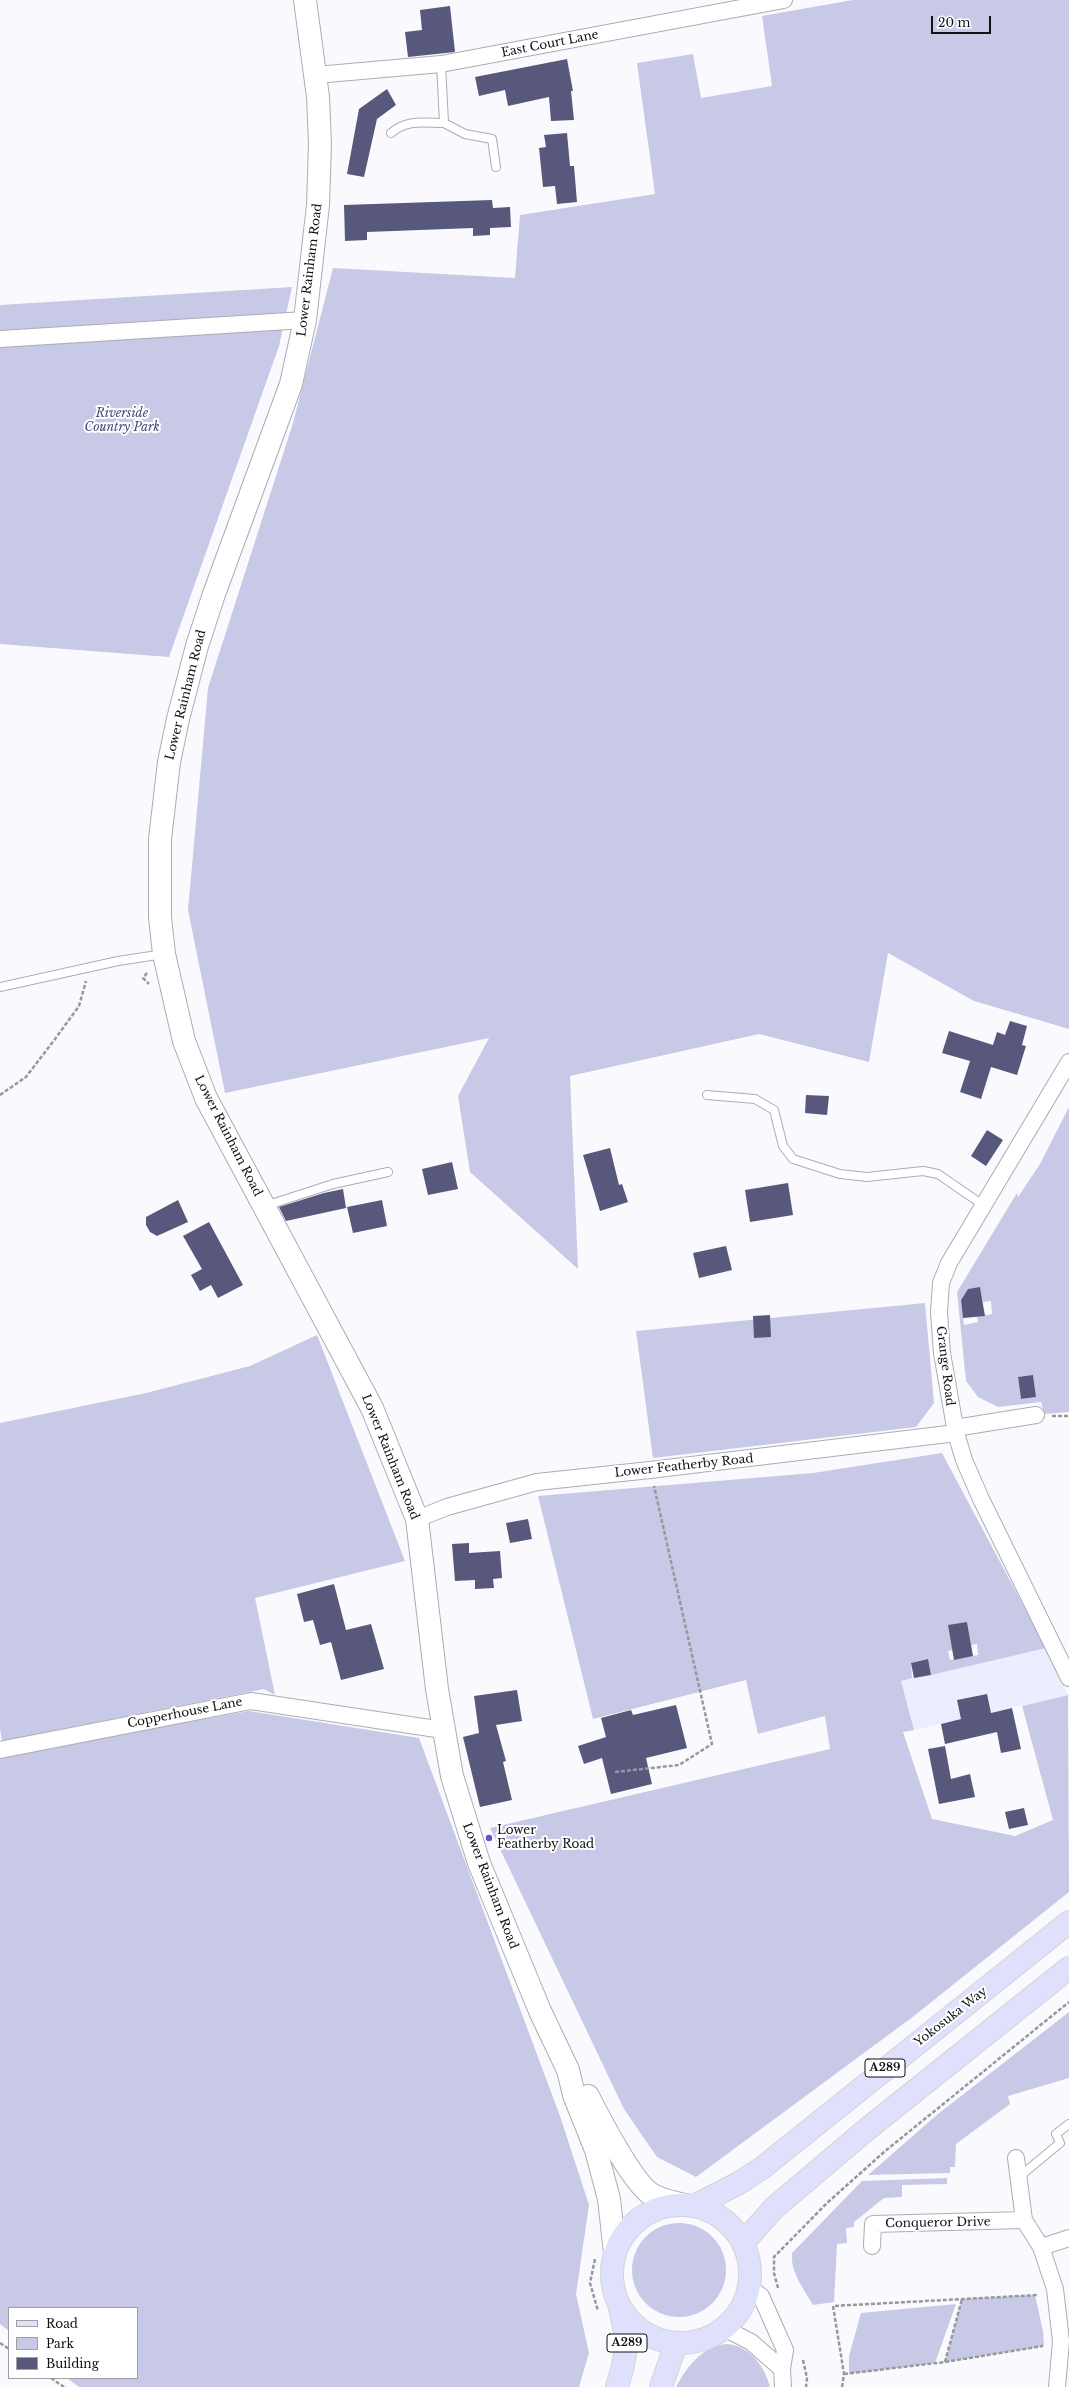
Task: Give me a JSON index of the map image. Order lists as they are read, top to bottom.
{
  "streets": {
    "main road": ["Lower Rainham Road", "Yokosuka Way", "A289"],
    "street": [
      "East Court Lane",
      "Grange Road",
      "Lower Featherby Road",
      "Copperhouse Lane",
      "Conqueror Drive"
    ]
  },
  "crossings": [
    ["East Court Lane", "Lower Rainham Road"],
    ["Lower Rainham Road", "Lower Featherby Road"],
    ["Lower Rainham Road", "Copperhouse Lane"],
    ["Lower Rainham Road", "Yokosuka Way"],
    ["Lower Rainham Road", "A289"],
    ["Grange Road", "Lower Featherby Road"],
    ["Yokosuka Way", "A289"]
  ],
  "parks": ["Riverside Country Park"],
  "places": ["Lower Featherby Road"],
  "legend": ["Road", "Park", "Building"],
  "scale_bar": "20 m"
}
